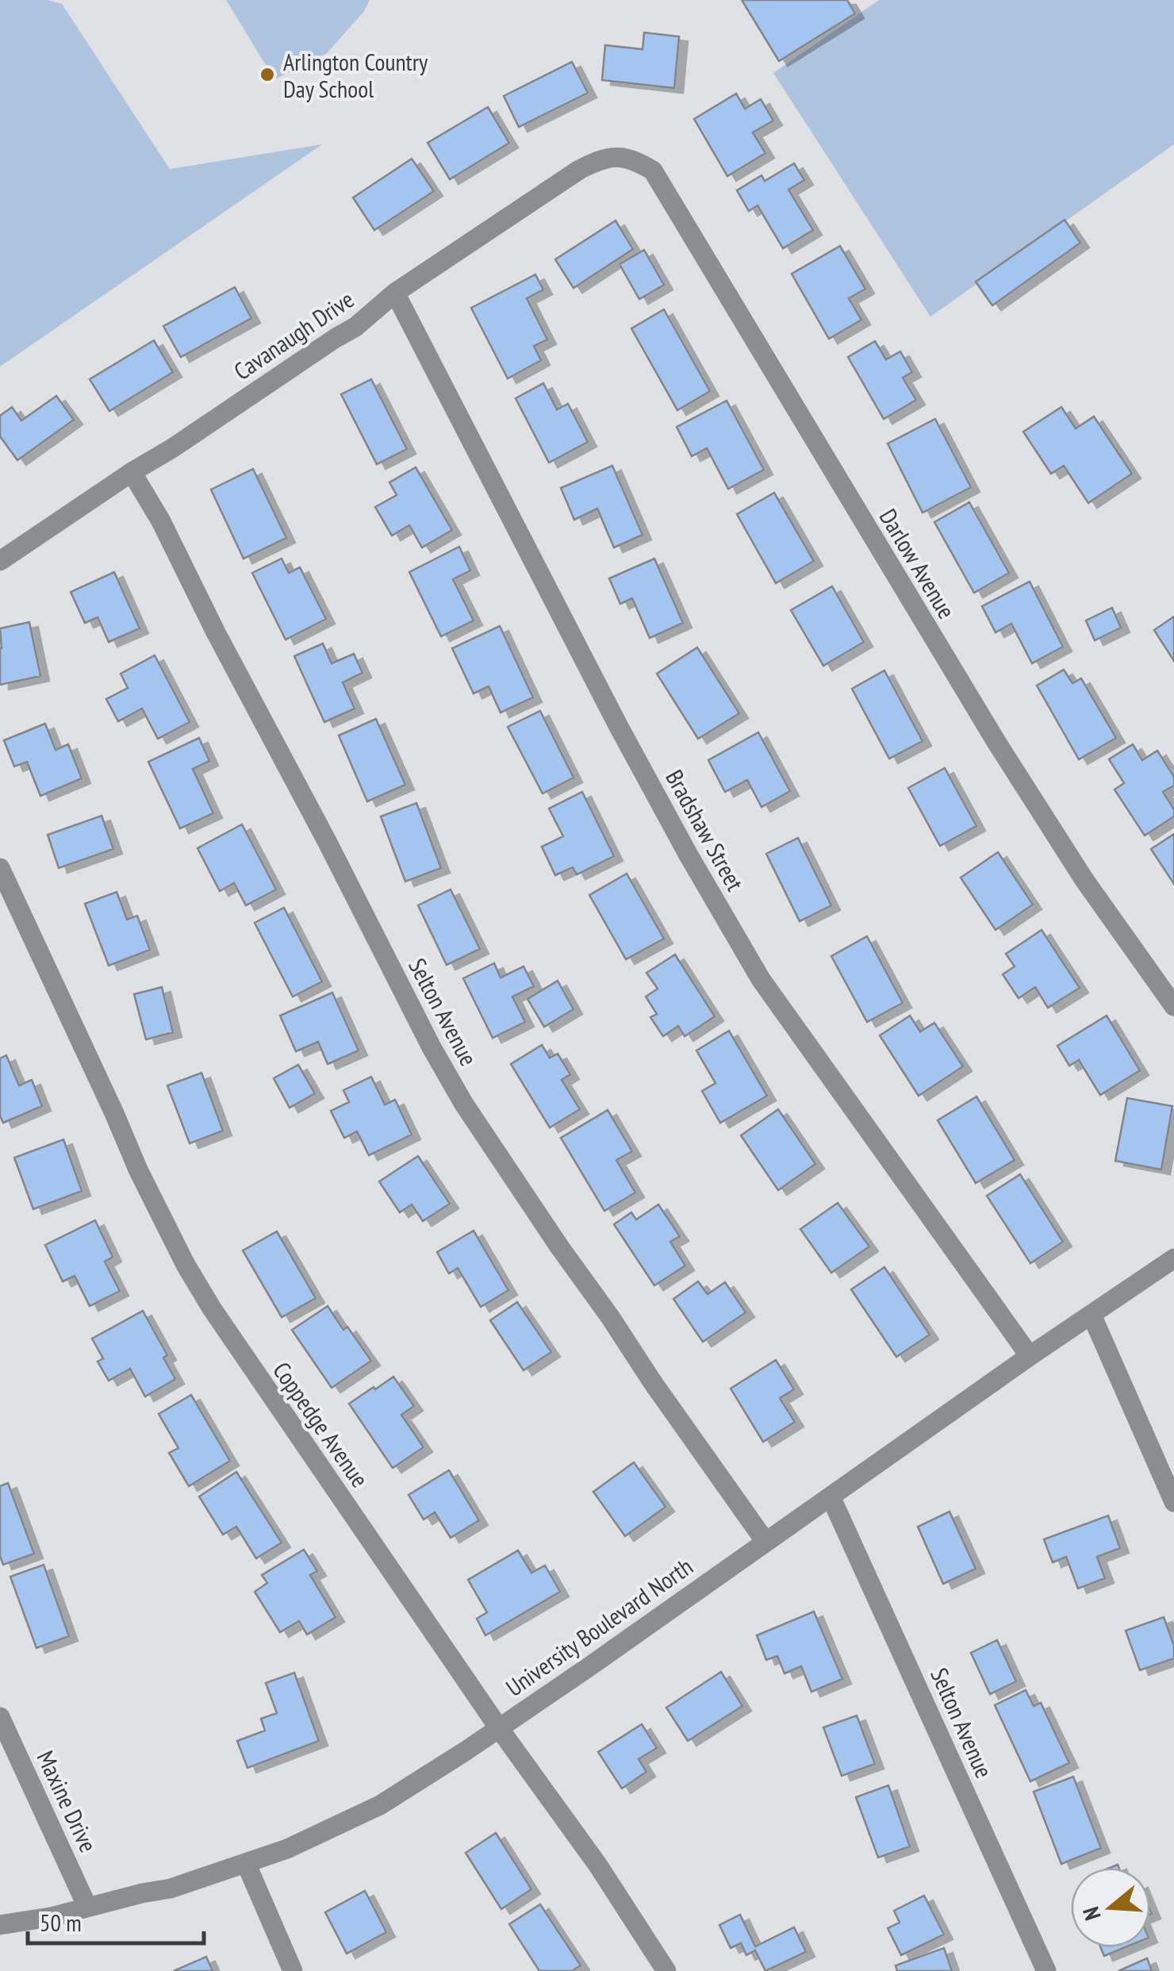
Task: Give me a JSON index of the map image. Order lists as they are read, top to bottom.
{
  "streets": {
    "street": [
      "Cavanaugh Drive",
      "Darlow Avenue",
      "Bradshaw Street",
      "Selton Avenue",
      "Coppedge Avenue",
      "University Boulevard North",
      "Maxine Drive"
    ]
  },
  "crossings": [
    ["Cavanaugh Drive", "Darlow Avenue"],
    ["Cavanaugh Drive", "Bradshaw Street"],
    ["Cavanaugh Drive", "Selton Avenue"],
    ["Bradshaw Street", "University Boulevard North"],
    ["Selton Avenue", "University Boulevard North"],
    ["Coppedge Avenue", "University Boulevard North"],
    ["University Boulevard North", "Maxine Drive"]
  ],
  "places": ["Arlington Country Day School"],
  "scale_bar": "50 m",
  "north": "left"
}
